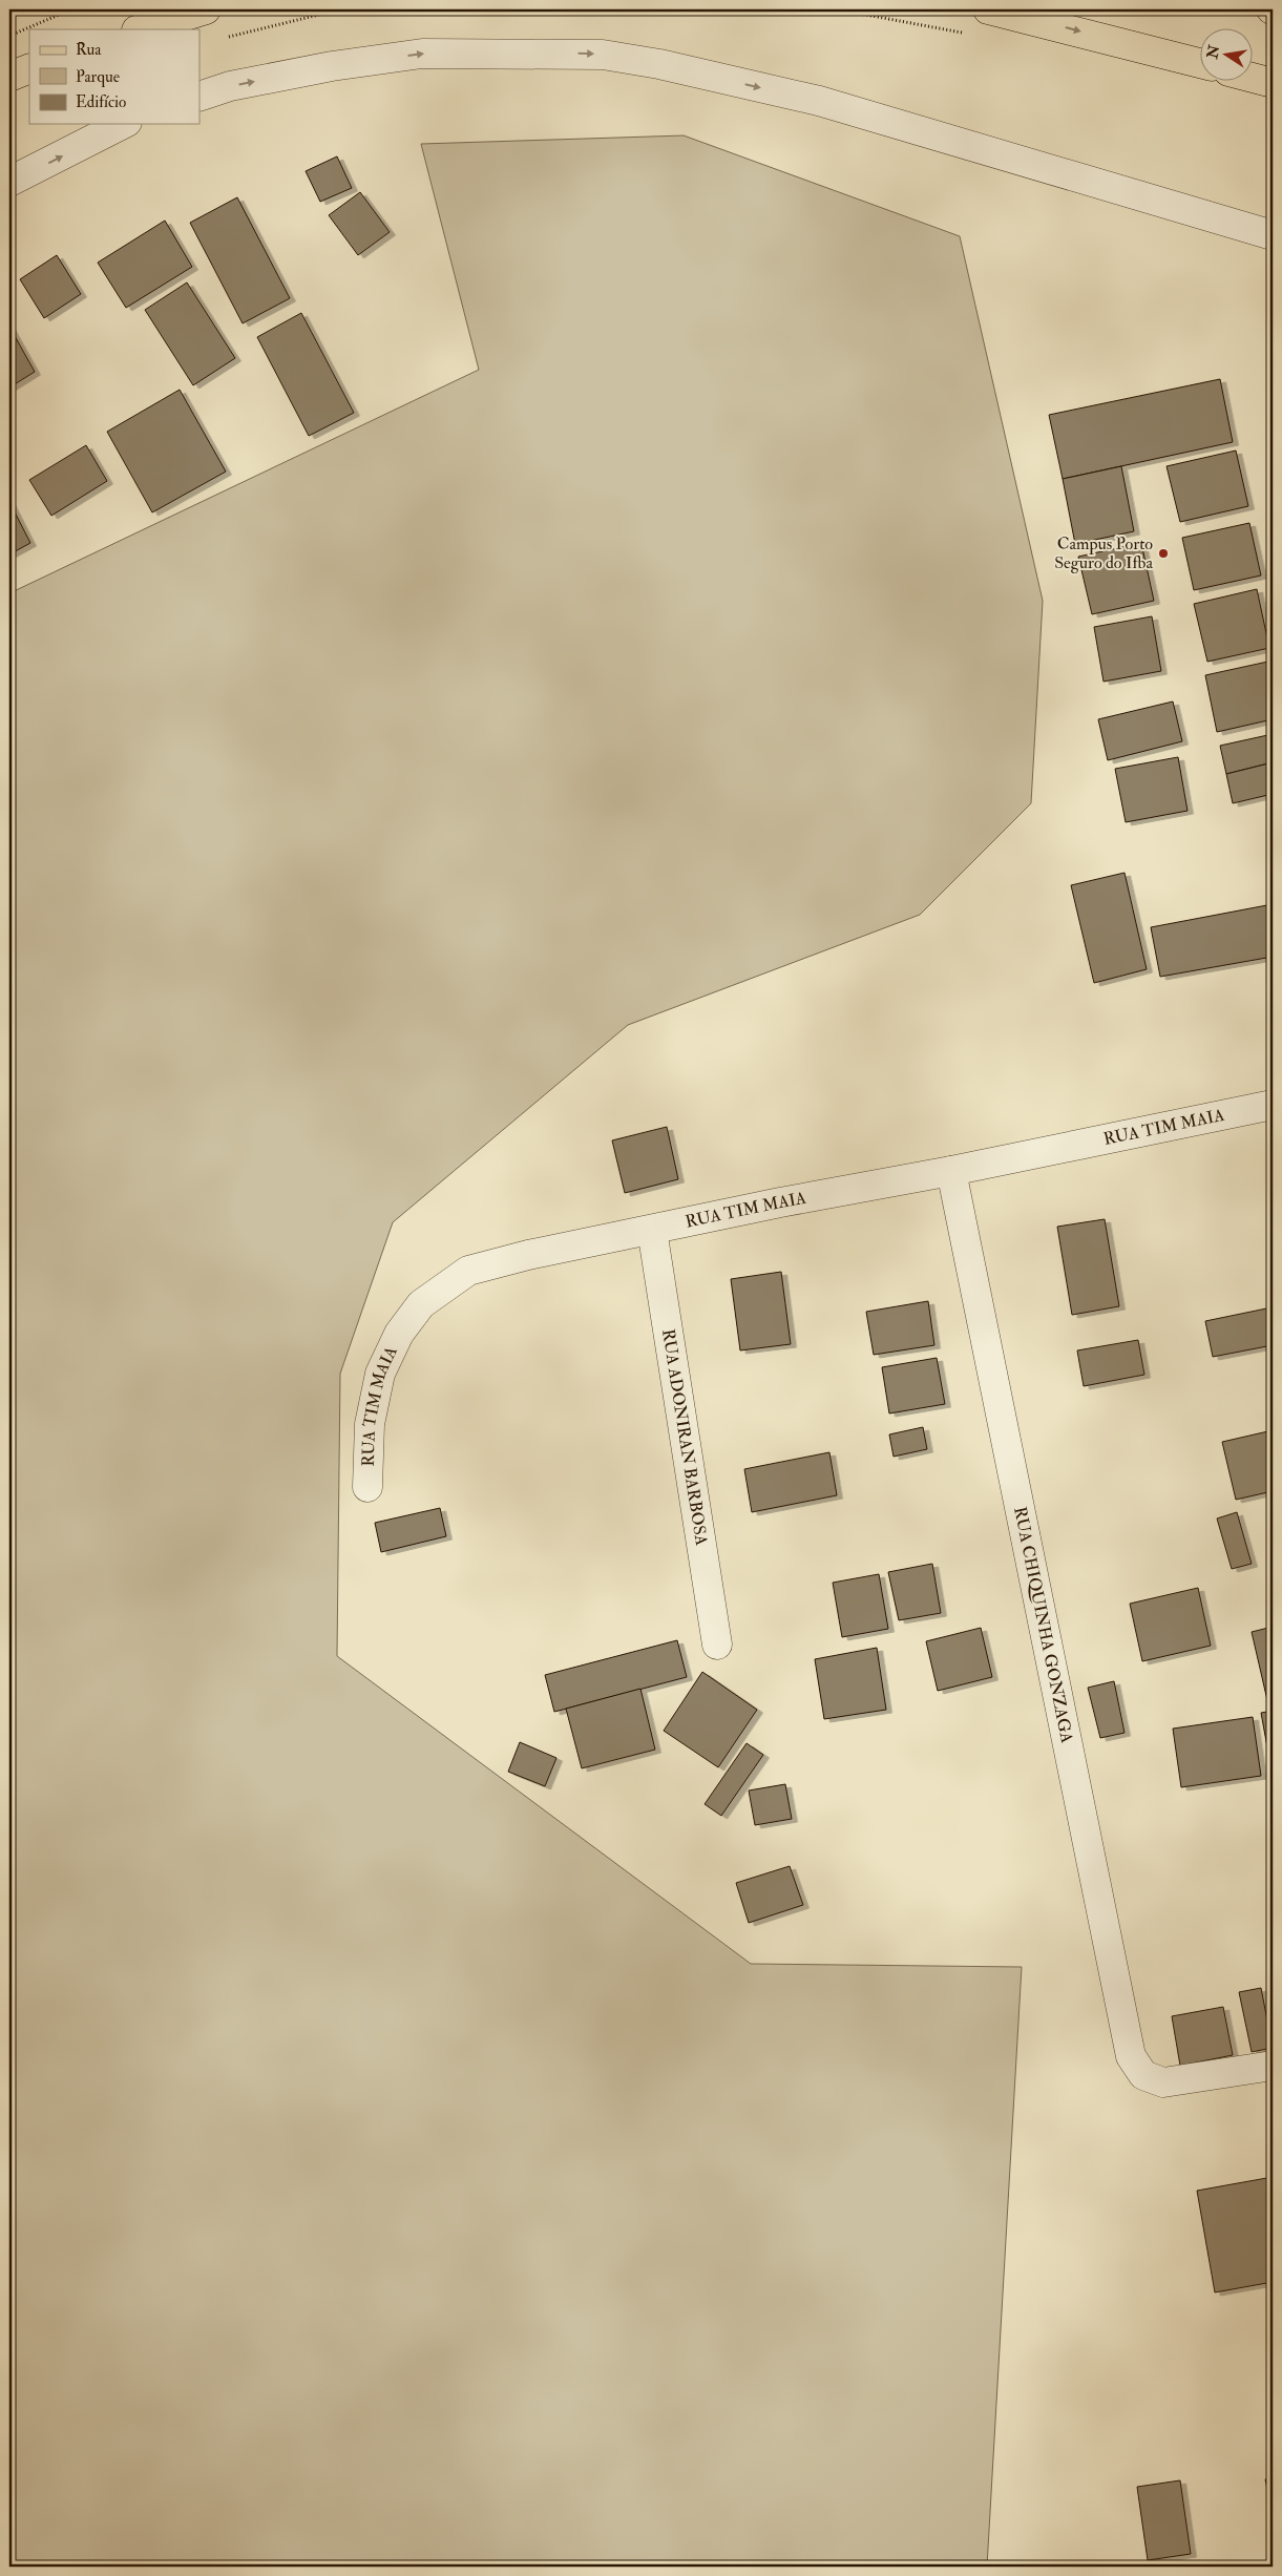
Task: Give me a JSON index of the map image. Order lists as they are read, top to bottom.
{
  "streets": {
    "street": ["RUA TIM MAIA", "RUA ADONIRAN BARBOSA", "RUA CHIQUINHA GONZAGA"]
  },
  "crossings": [
    ["RUA TIM MAIA", "RUA ADONIRAN BARBOSA"],
    ["RUA TIM MAIA", "RUA CHIQUINHA GONZAGA"]
  ],
  "places": ["Campus Porto Seguro do Ifba"],
  "legend": ["Rua", "Parque", "Edifício"],
  "north": "left"
}
